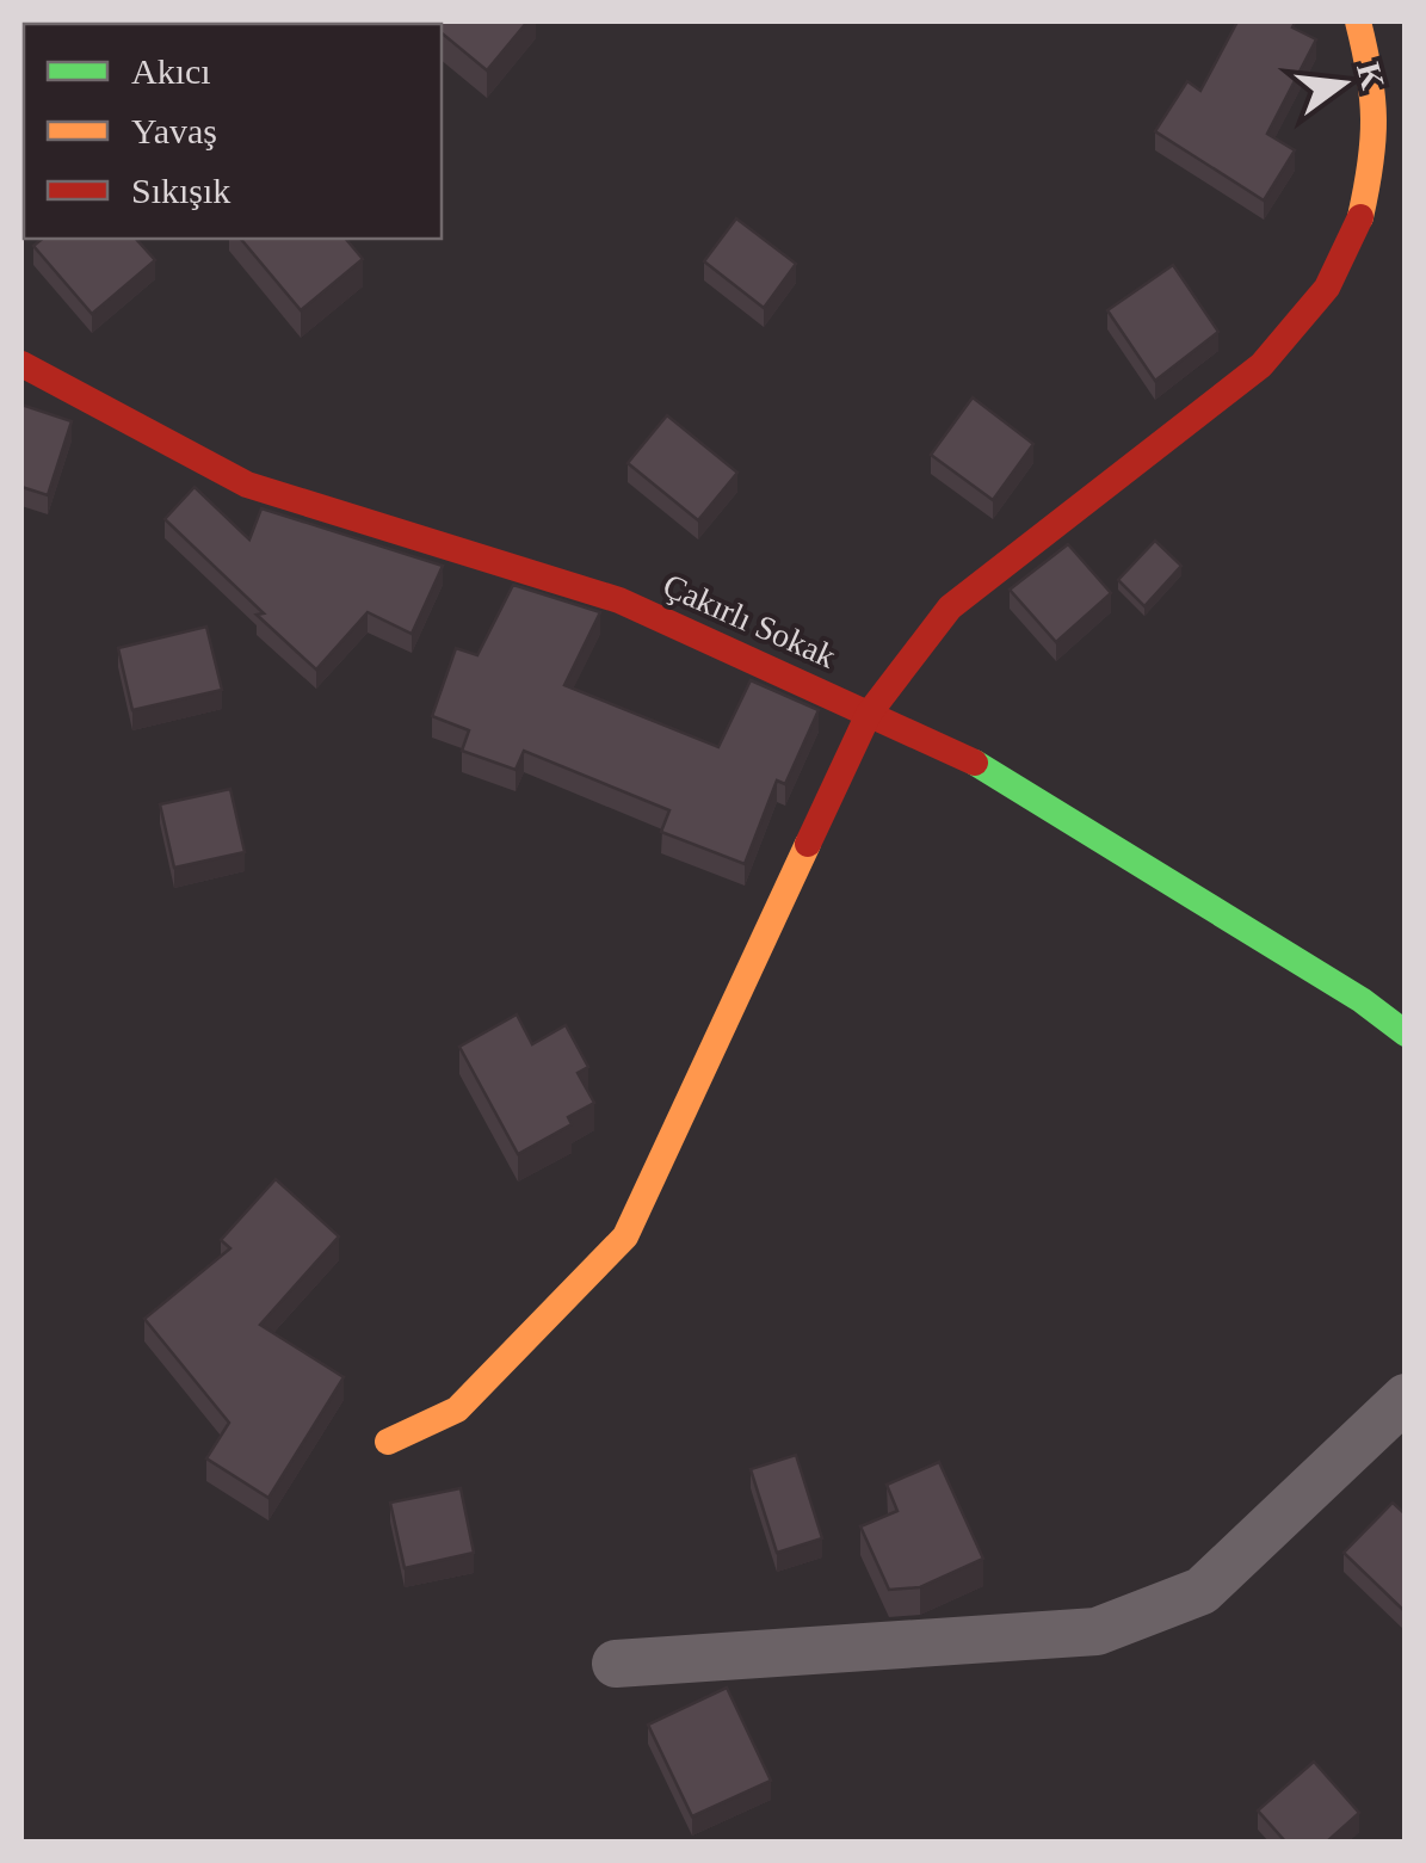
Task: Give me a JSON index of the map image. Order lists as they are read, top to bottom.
{
  "streets": {
    "street": ["Çakırlı Sokak"]
  },
  "legend": ["Akıcı", "Yavaş", "Sıkışık"],
  "north": "right"
}
